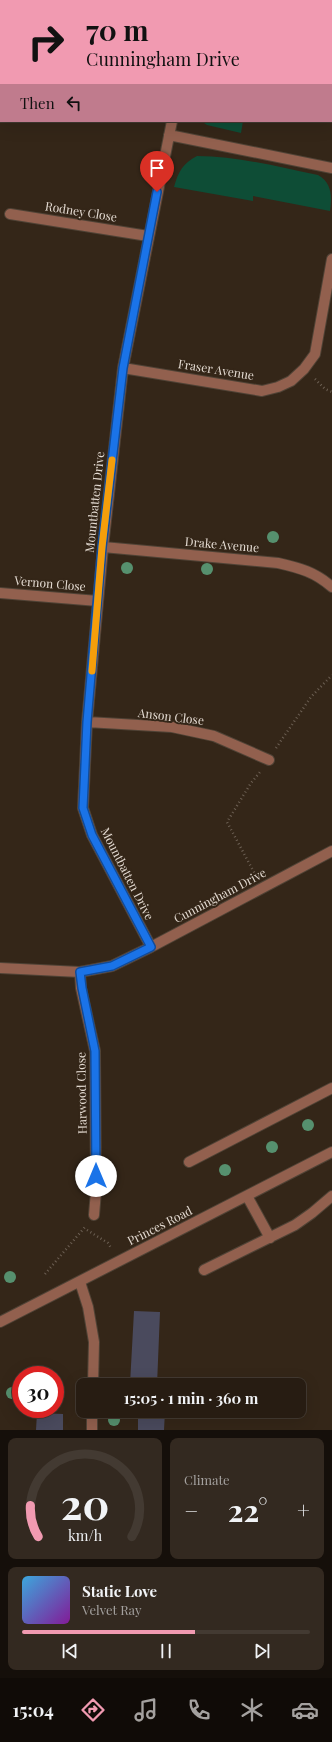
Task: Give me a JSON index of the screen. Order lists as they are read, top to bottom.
{
  "streets": {
    "street": [
      "Rodney Close",
      "Fraser Avenue",
      "Mountbatten Drive",
      "Drake Avenue",
      "Vernon Close",
      "Anson Close",
      "Cunningham Drive",
      "Harwood Close",
      "Princes Road"
    ]
  },
  "crossings": [
    ["Rodney Close", "Mountbatten Drive"],
    ["Fraser Avenue", "Mountbatten Drive"],
    ["Mountbatten Drive", "Drake Avenue"],
    ["Mountbatten Drive", "Vernon Close"],
    ["Mountbatten Drive", "Anson Close"],
    ["Mountbatten Drive", "Cunningham Drive"],
    ["Cunningham Drive", "Harwood Close"]
  ],
  "page": {
    "turn": ["70 m", "Cunningham Drive"],
    "then": "Then",
    "limit": "30",
    "trip": "15:05 · 1 min · 360 m",
    "tile": "Climate",
    "heat": ["−", "22°", "+"],
    "song": ["Static Love", "Velvet Ray"],
    "tabs": "15:04",
    "gauge": ["20", "km/h"]
  }
}
